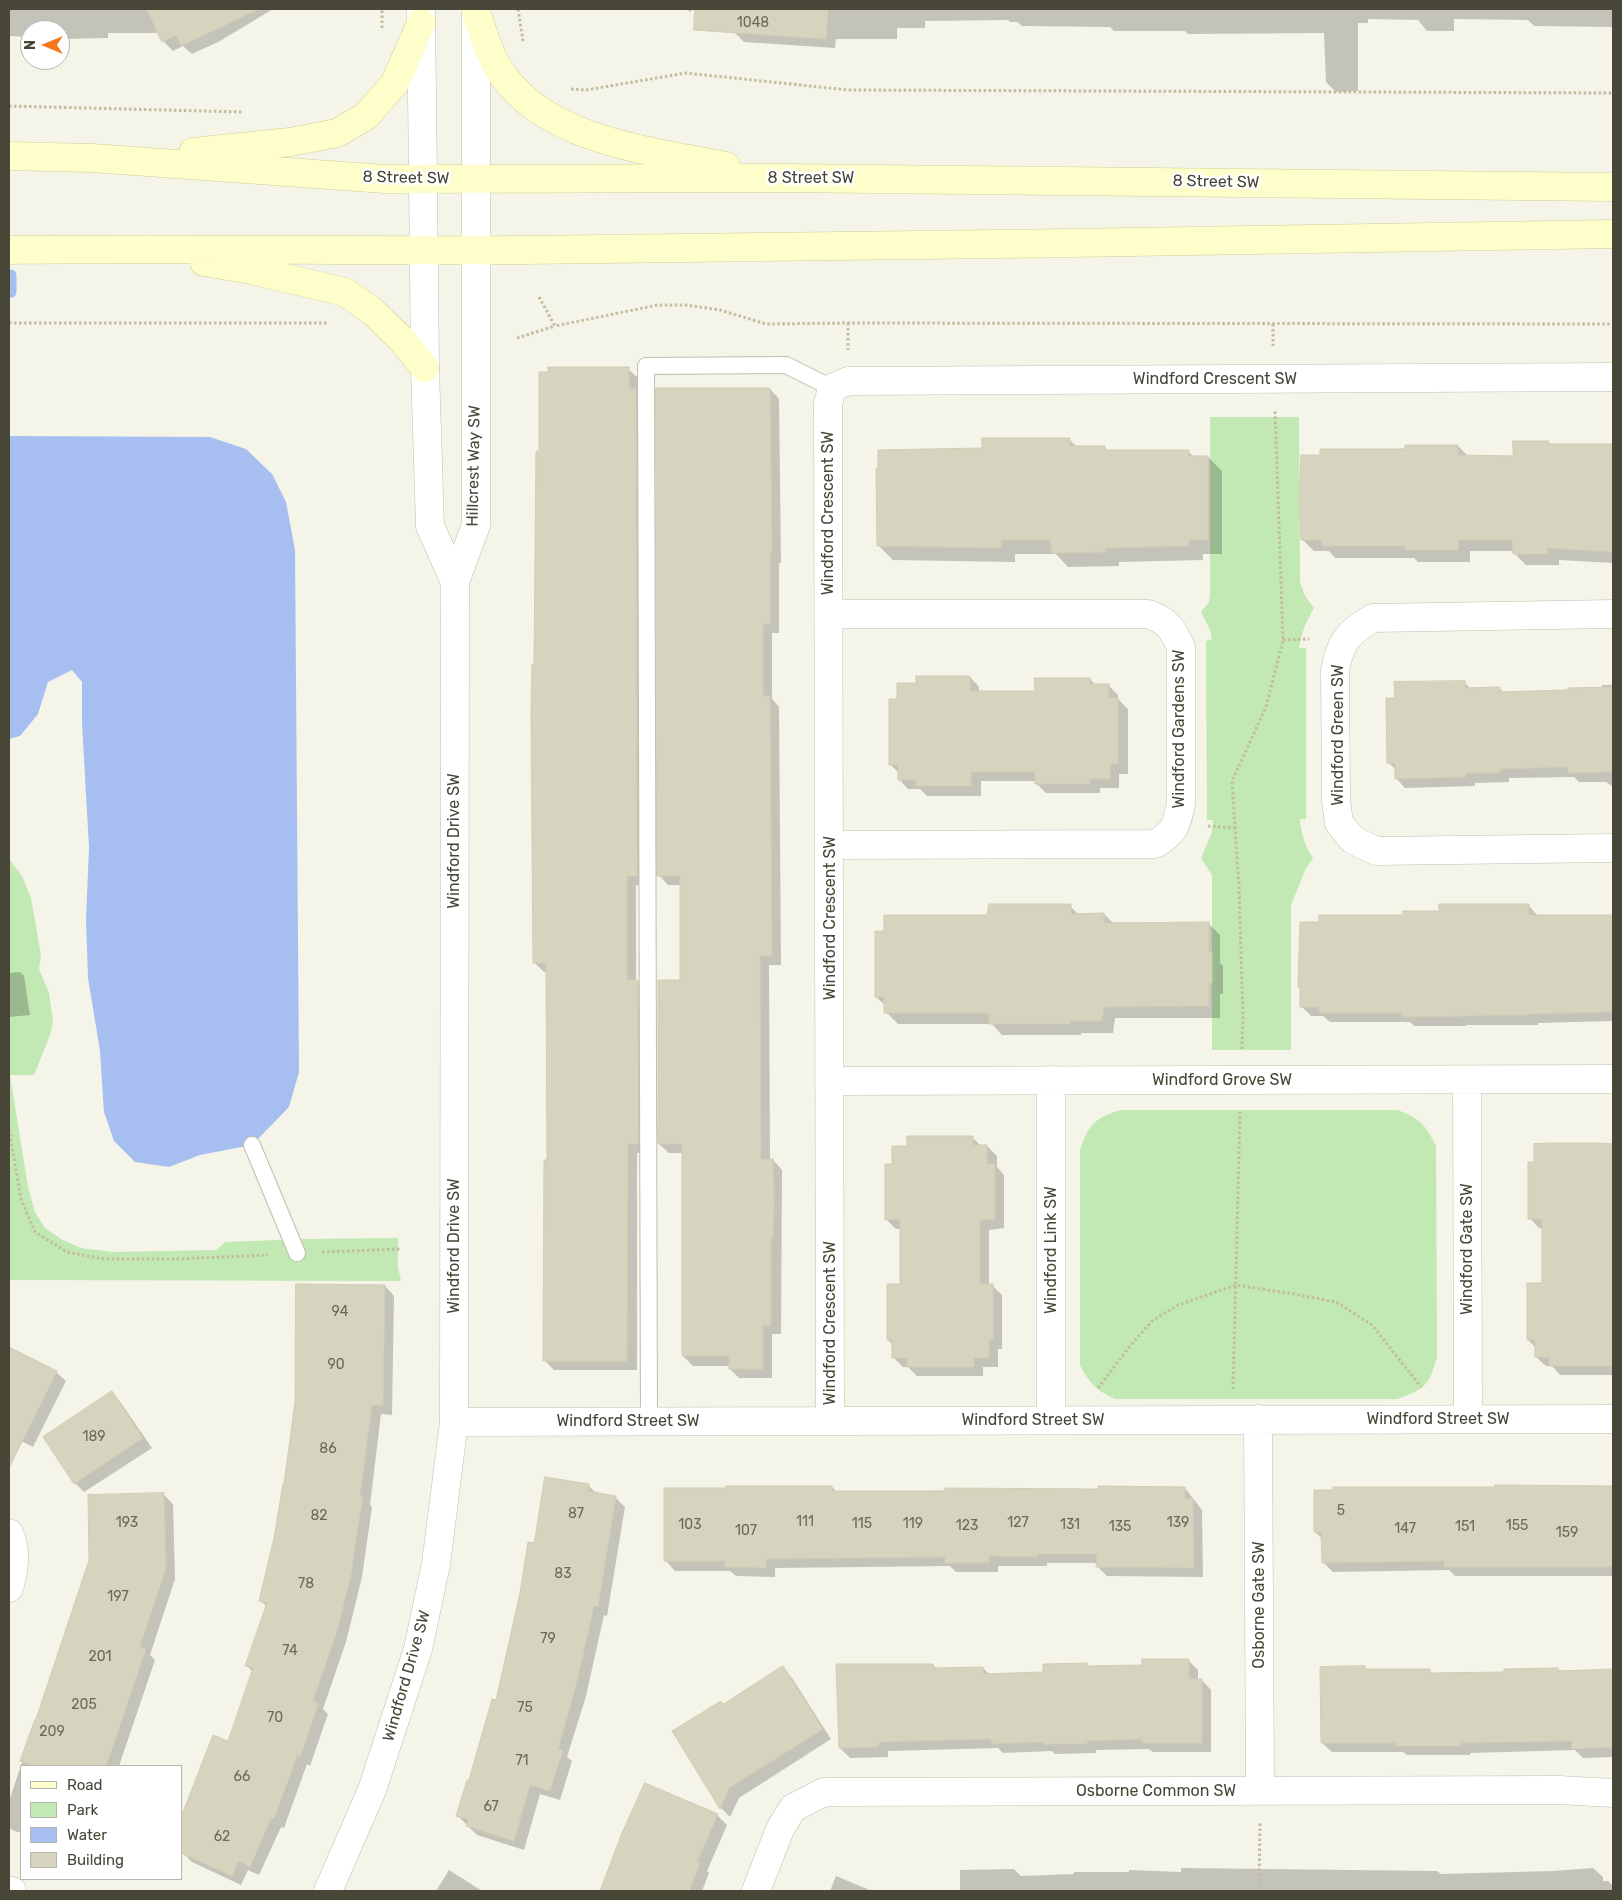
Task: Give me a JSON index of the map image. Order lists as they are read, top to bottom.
{
  "streets": {
    "main road": ["8 Street SW"],
    "street": [
      "Windford Crescent SW",
      "Hillcrest Way SW",
      "Windford Gardens SW",
      "Windford Green SW",
      "Windford Drive SW",
      "Windford Grove SW",
      "Windford Gate SW",
      "Windford Link SW",
      "Windford Street SW",
      "Osborne Gate SW",
      "Osborne Common SW"
    ]
  },
  "crossings": [
    ["8 Street SW", "Hillcrest Way SW"],
    ["Windford Crescent SW", "Windford Gardens SW"],
    ["Windford Crescent SW", "Windford Grove SW"],
    ["Windford Crescent SW", "Windford Street SW"],
    ["Hillcrest Way SW", "Windford Drive SW"],
    ["Windford Drive SW", "Windford Street SW"],
    ["Windford Grove SW", "Windford Gate SW"],
    ["Windford Grove SW", "Windford Link SW"],
    ["Windford Gate SW", "Windford Street SW"],
    ["Windford Link SW", "Windford Street SW"],
    ["Windford Street SW", "Osborne Gate SW"],
    ["Osborne Gate SW", "Osborne Common SW"]
  ],
  "house_numbers": [
    "1048",
    "94",
    "90",
    "189",
    "86",
    "5",
    "87",
    "82",
    "111",
    "193",
    "127",
    "139",
    "115",
    "119",
    "103",
    "131",
    "123",
    "155",
    "135",
    "151",
    "147",
    "107",
    "159",
    "83",
    "78",
    "197",
    "79",
    "74",
    "201",
    "205",
    "75",
    "70",
    "209",
    "71",
    "66",
    "67",
    "62"
  ],
  "legend": [
    "Road",
    "Park",
    "Water",
    "Building"
  ],
  "north": "left"
}
